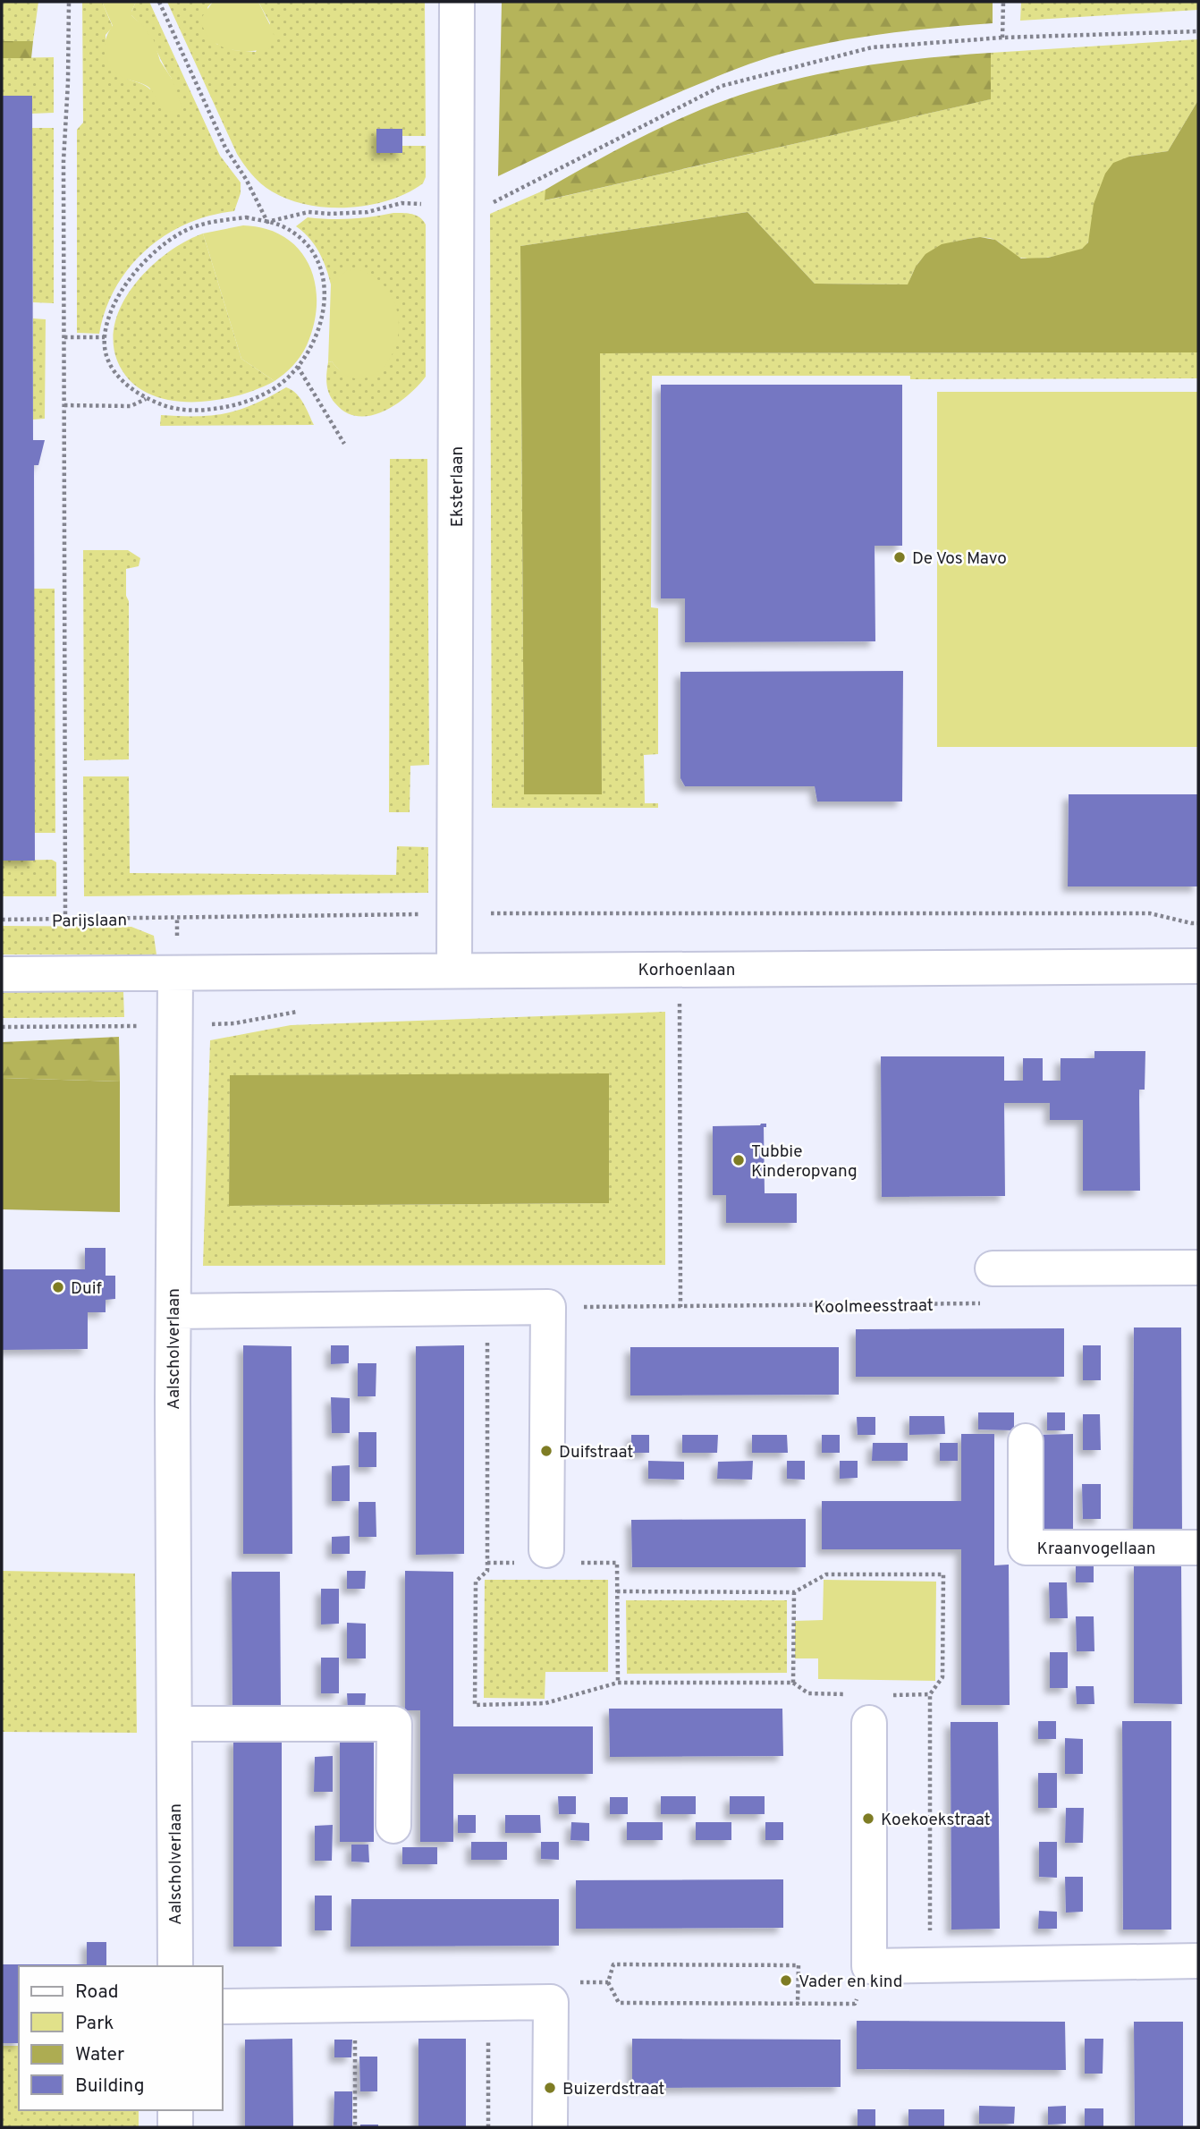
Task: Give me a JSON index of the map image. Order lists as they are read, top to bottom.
{
  "streets": {
    "street": [
      "Eksterlaan",
      "Korhoenlaan",
      "Aalscholverlaan",
      "Kraanvogellaan"
    ],
    "path": ["Parijslaan", "Koolmeesstraat"]
  },
  "crossings": [
    ["Eksterlaan", "Parijslaan"],
    ["Eksterlaan", "Korhoenlaan"],
    ["Korhoenlaan", "Aalscholverlaan"]
  ],
  "places": [
    "De Vos Mavo",
    "Tubbie Kinderopvang",
    "Duif",
    "Duifstraat",
    "Koekoekstraat",
    "Vader en kind",
    "Buizerdstraat"
  ],
  "legend": [
    "Road",
    "Park",
    "Water",
    "Building"
  ]
}
